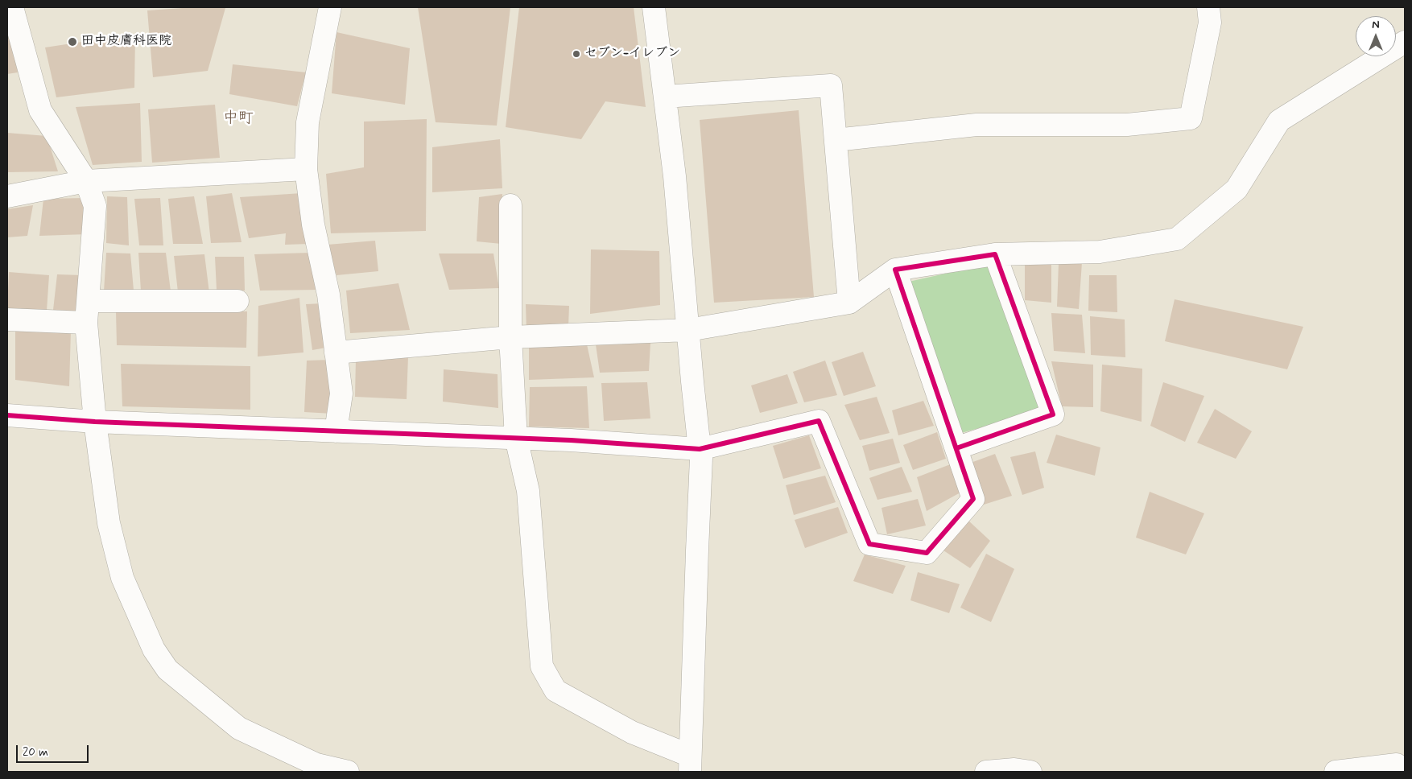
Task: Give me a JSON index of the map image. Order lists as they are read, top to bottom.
{
  "districts": ["中町"],
  "places": ["田中皮膚科医院", "セブン-イレブン"],
  "scale_bar": "20 m",
  "north": "top"
}
